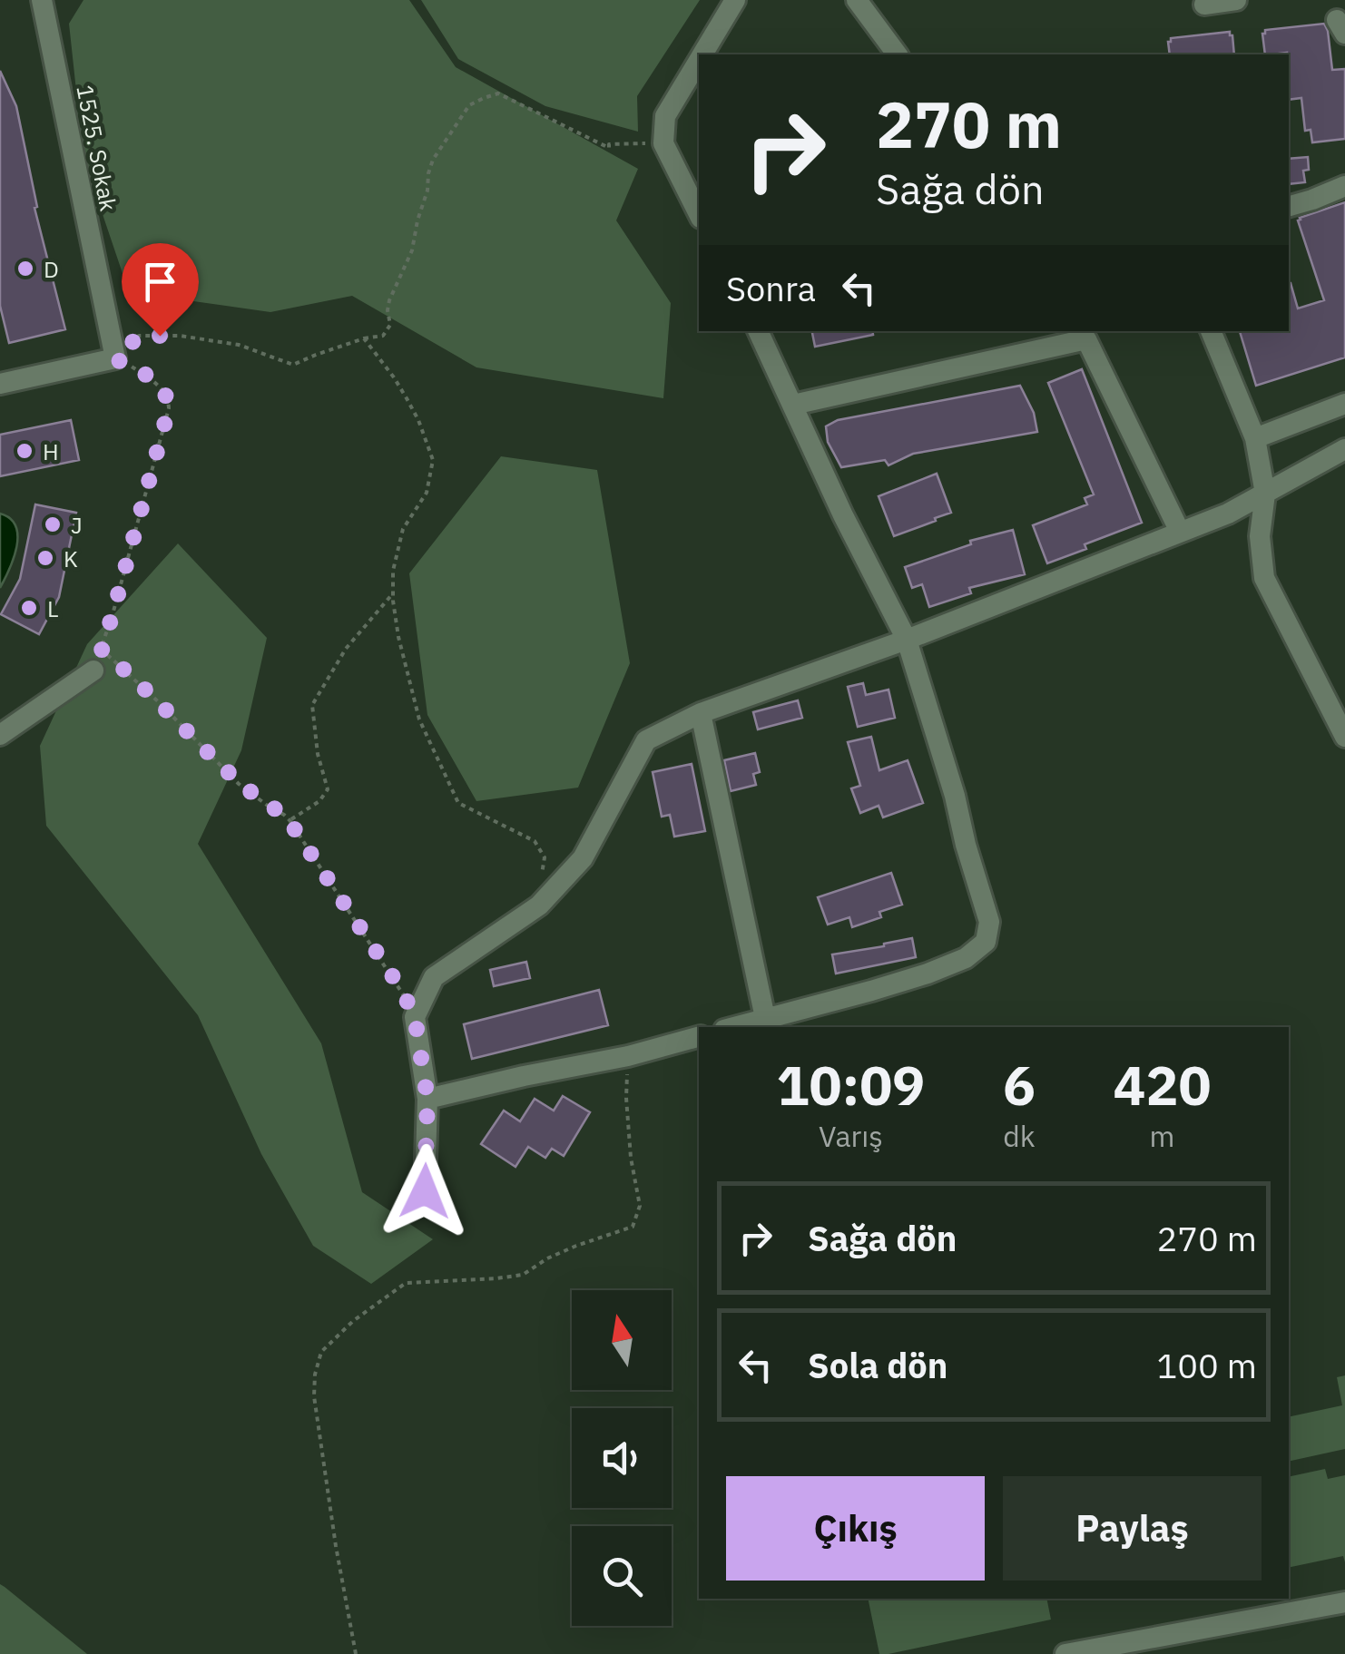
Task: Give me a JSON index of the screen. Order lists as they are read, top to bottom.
{
  "streets": {
    "street": ["1525. Sokak"]
  },
  "places": [
    "D",
    "H",
    "J",
    "K",
    "L"
  ],
  "north": "top",
  "page": {
    "turn": ["270 m", "Sağa dön"],
    "then": "Sonra",
    "eta": [
      "10:09",
      "Varış",
      "6",
      "dk",
      "420",
      "m"
    ],
    "list": [
      {
        "name": "Sağa dön",
        "value": "270 m"
      },
      {
        "name": "Sola dön",
        "value": "100 m"
      }
    ],
    "buttons": ["Çıkış", "Paylaş"]
  }
}
